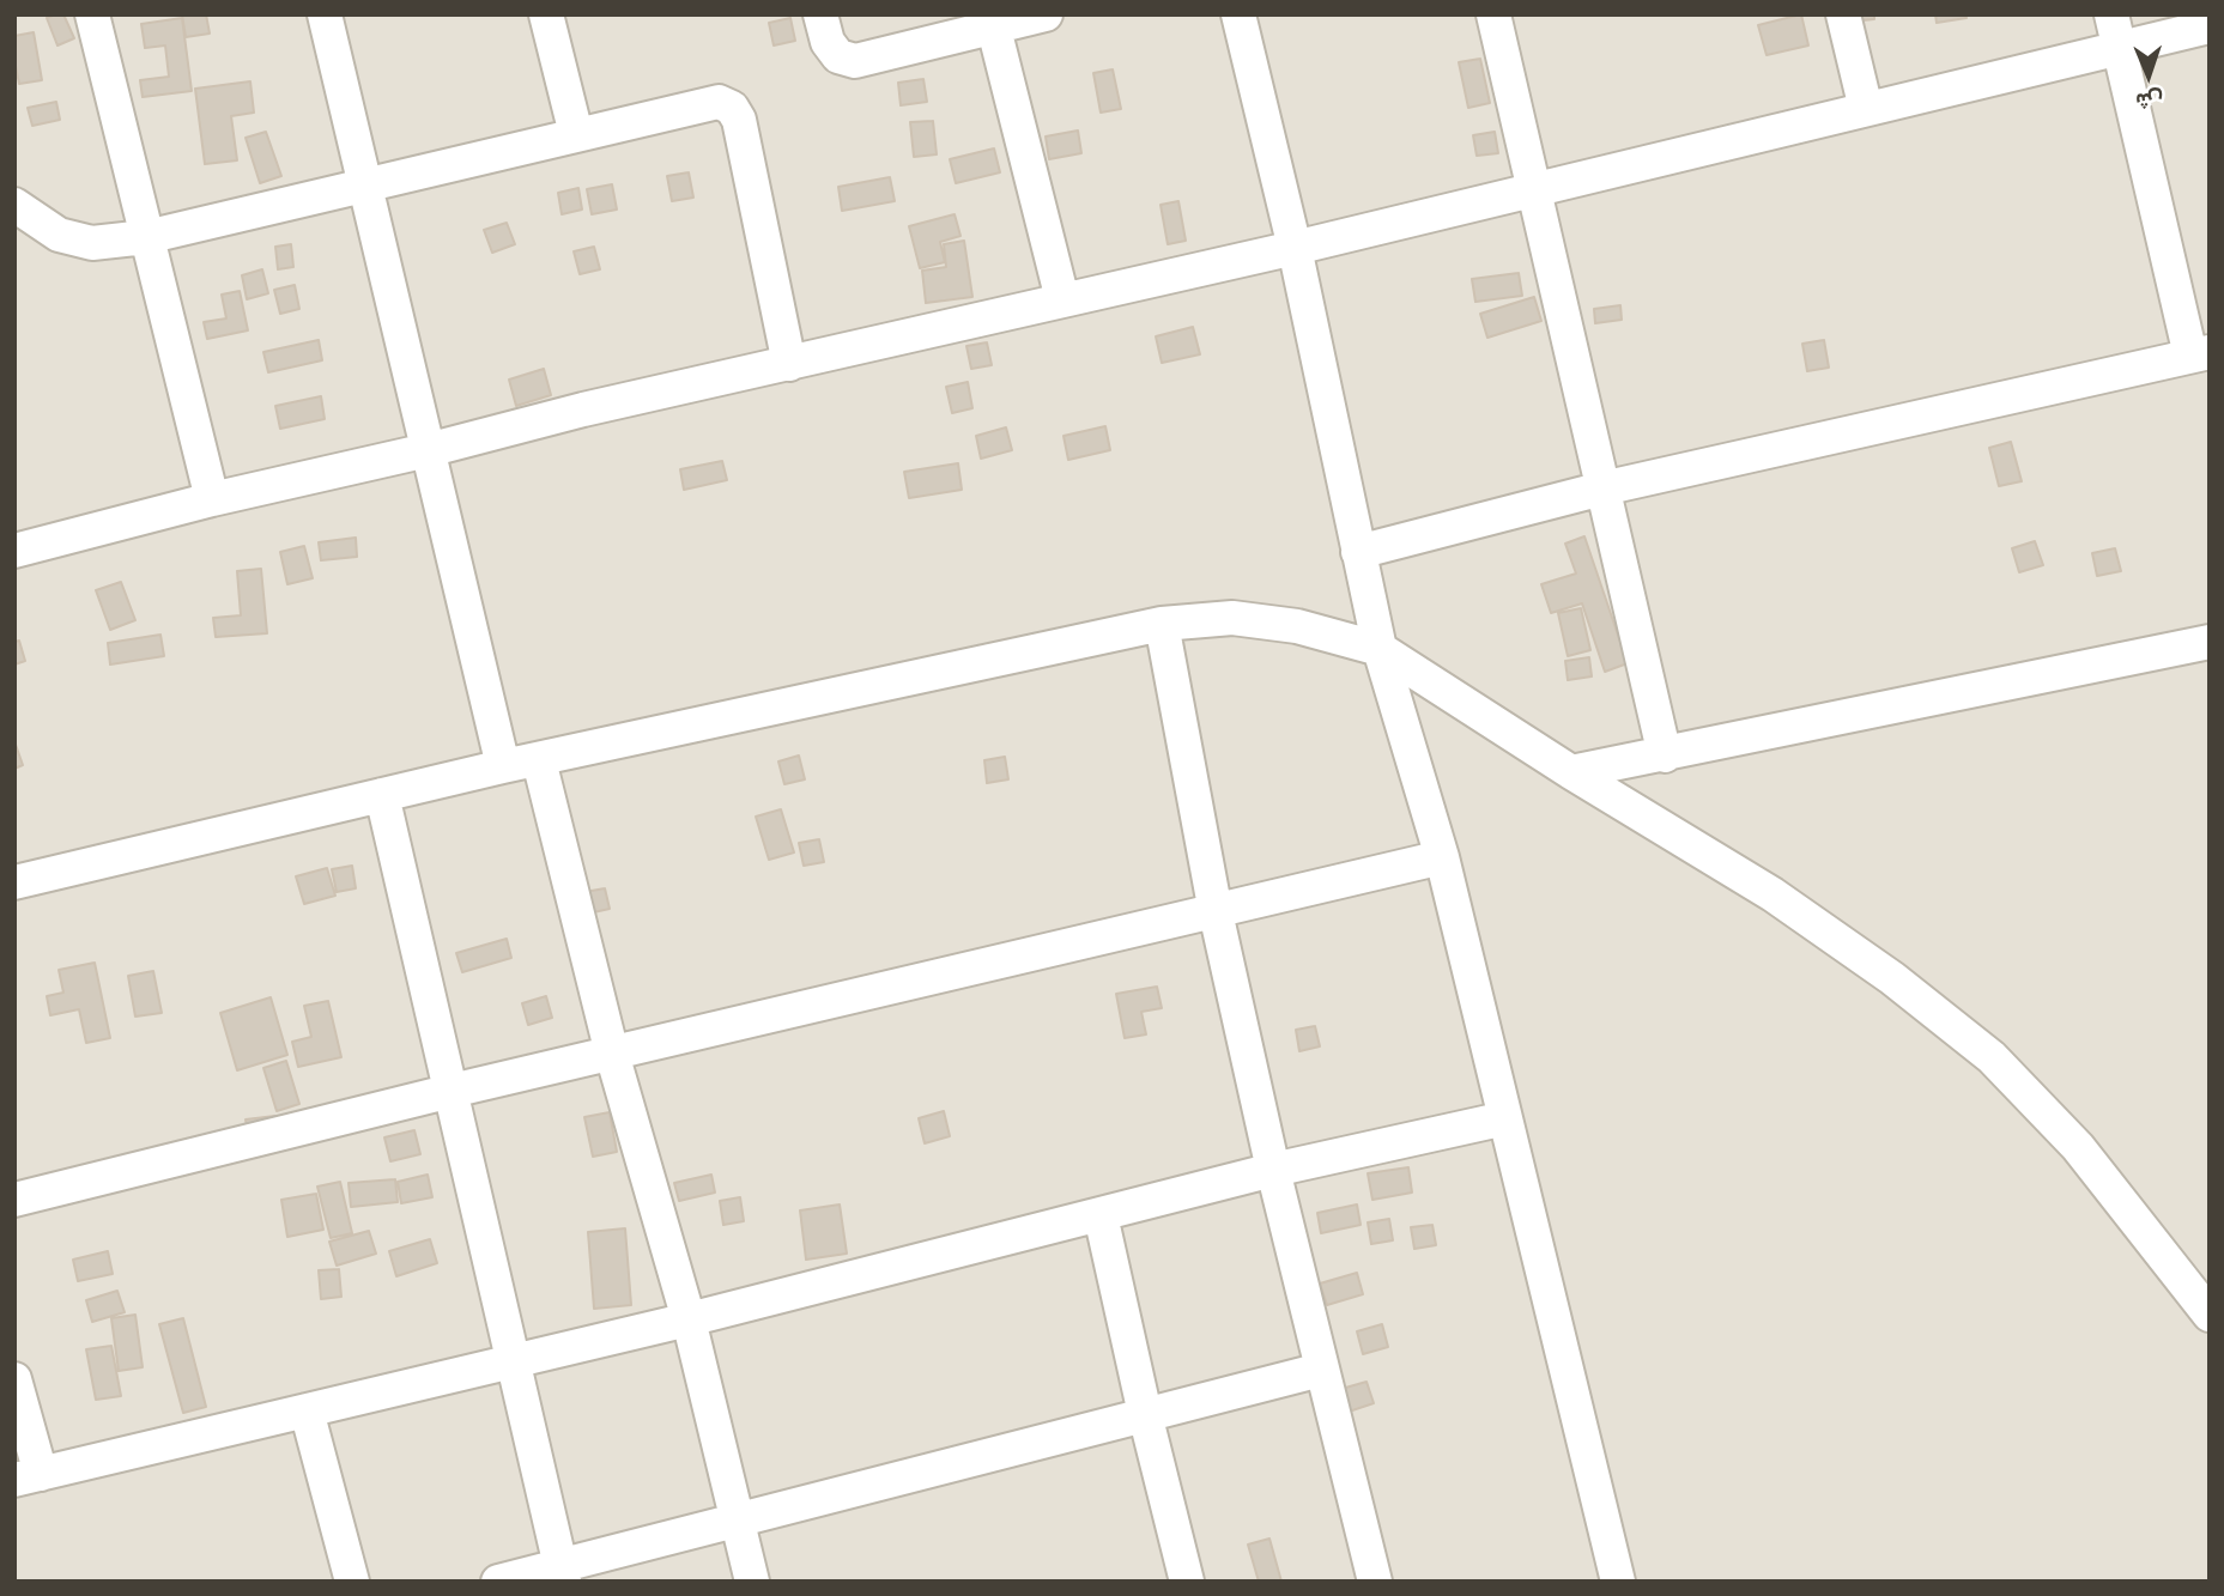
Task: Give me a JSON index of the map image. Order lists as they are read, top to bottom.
{
  "north": "bottom"
}
